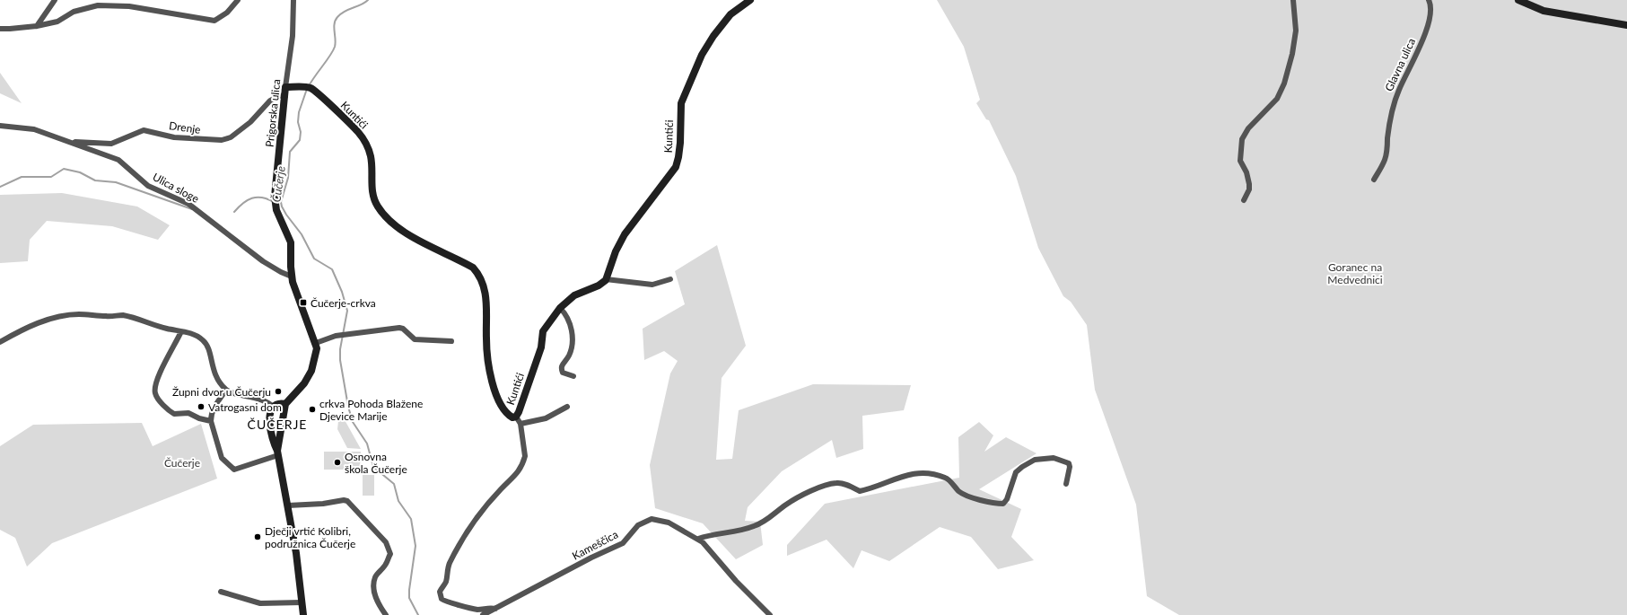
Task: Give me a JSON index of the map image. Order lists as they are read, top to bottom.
{
  "streets": {
    "street": [
      "Glavna ulica",
      "Prigorska ulica",
      "Kuntići",
      "Drenje",
      "Ulica sloge",
      "Kameščica"
    ]
  },
  "crossings": [
    ["Prigorska ulica", "Kuntići"],
    ["Prigorska ulica", "Drenje"],
    ["Prigorska ulica", "Ulica sloge"],
    ["Kuntići", "Kameščica"],
    ["Drenje", "Ulica sloge"]
  ],
  "districts": ["ČUČERJE"],
  "water": ["Čučerje"],
  "parks": ["Goranec na Medvednici", "Čučerje"],
  "places": {
    "transit": ["Čučerje-crkva"],
    "other": [
      "Župni dvor u Čučerju",
      "Vatrogasni dom",
      "crkva Pohoda Blažene Djevice Marije",
      "Osnovna škola Čučerje",
      "Dječji vrtić Kolibri, podružnica Čučerje"
    ]
  }
}
